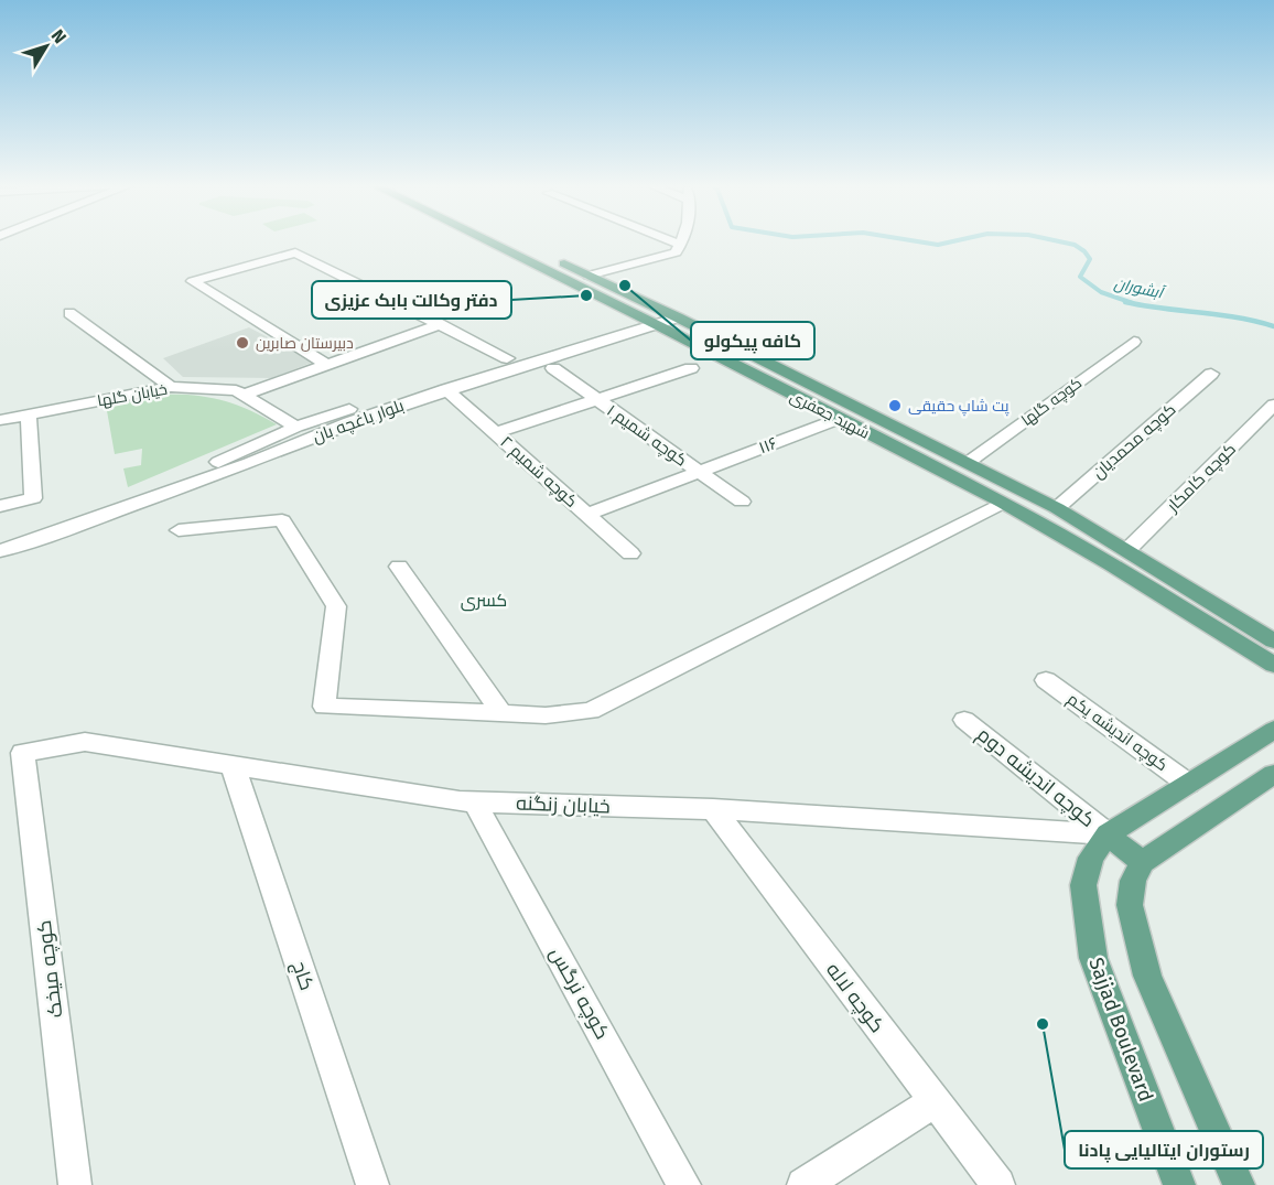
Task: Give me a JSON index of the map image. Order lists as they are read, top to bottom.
{
  "streets": {
    "main road": ["شهید جعفری", "Sajjad Boulevard"],
    "street": [
      "خیابان گلها",
      "کوچه گلها",
      "بلوار باغچه بان",
      "کوچه شمیم ۱",
      "کوچه محمدیان",
      "۱۱۶",
      "کوچه شمیم ۲",
      "کوچه کامکار",
      "کوچه اندیشه یکم",
      "کوچه اندیشه دوم",
      "خیابان زنگنه",
      "کوچه میخک",
      "کاج",
      "کوچه نرگس",
      "کوچه لاله"
    ]
  },
  "crossings": [
    ["خیابان گلها", "بلوار باغچه بان"],
    ["کوچه گلها", "شهید جعفری"],
    ["شهید جعفری", "بلوار باغچه بان"],
    ["شهید جعفری", "کوچه محمدیان"],
    ["شهید جعفری", "۱۱۶"],
    ["شهید جعفری", "کوچه کامکار"],
    ["بلوار باغچه بان", "کوچه شمیم ۲"],
    ["کوچه شمیم ۱", "۱۱۶"],
    ["۱۱۶", "کوچه شمیم ۲"],
    ["کوچه اندیشه یکم", "Sajjad Boulevard"],
    ["کوچه اندیشه دوم", "خیابان زنگنه"],
    ["کوچه اندیشه دوم", "Sajjad Boulevard"],
    ["خیابان زنگنه", "کوچه میخک"],
    ["خیابان زنگنه", "کاج"],
    ["خیابان زنگنه", "کوچه نرگس"],
    ["خیابان زنگنه", "کوچه لاله"],
    ["خیابان زنگنه", "Sajjad Boulevard"]
  ],
  "districts": ["کسری"],
  "water": ["آبشوران"],
  "places": [
    "کافه پیکولو",
    "دفتر وکالت بابک عزیزی",
    "دبیرستان صابرین",
    "پت شاپ حقیقی",
    "رستوران ایتالیایی پادنا"
  ],
  "north": "top right"
}
